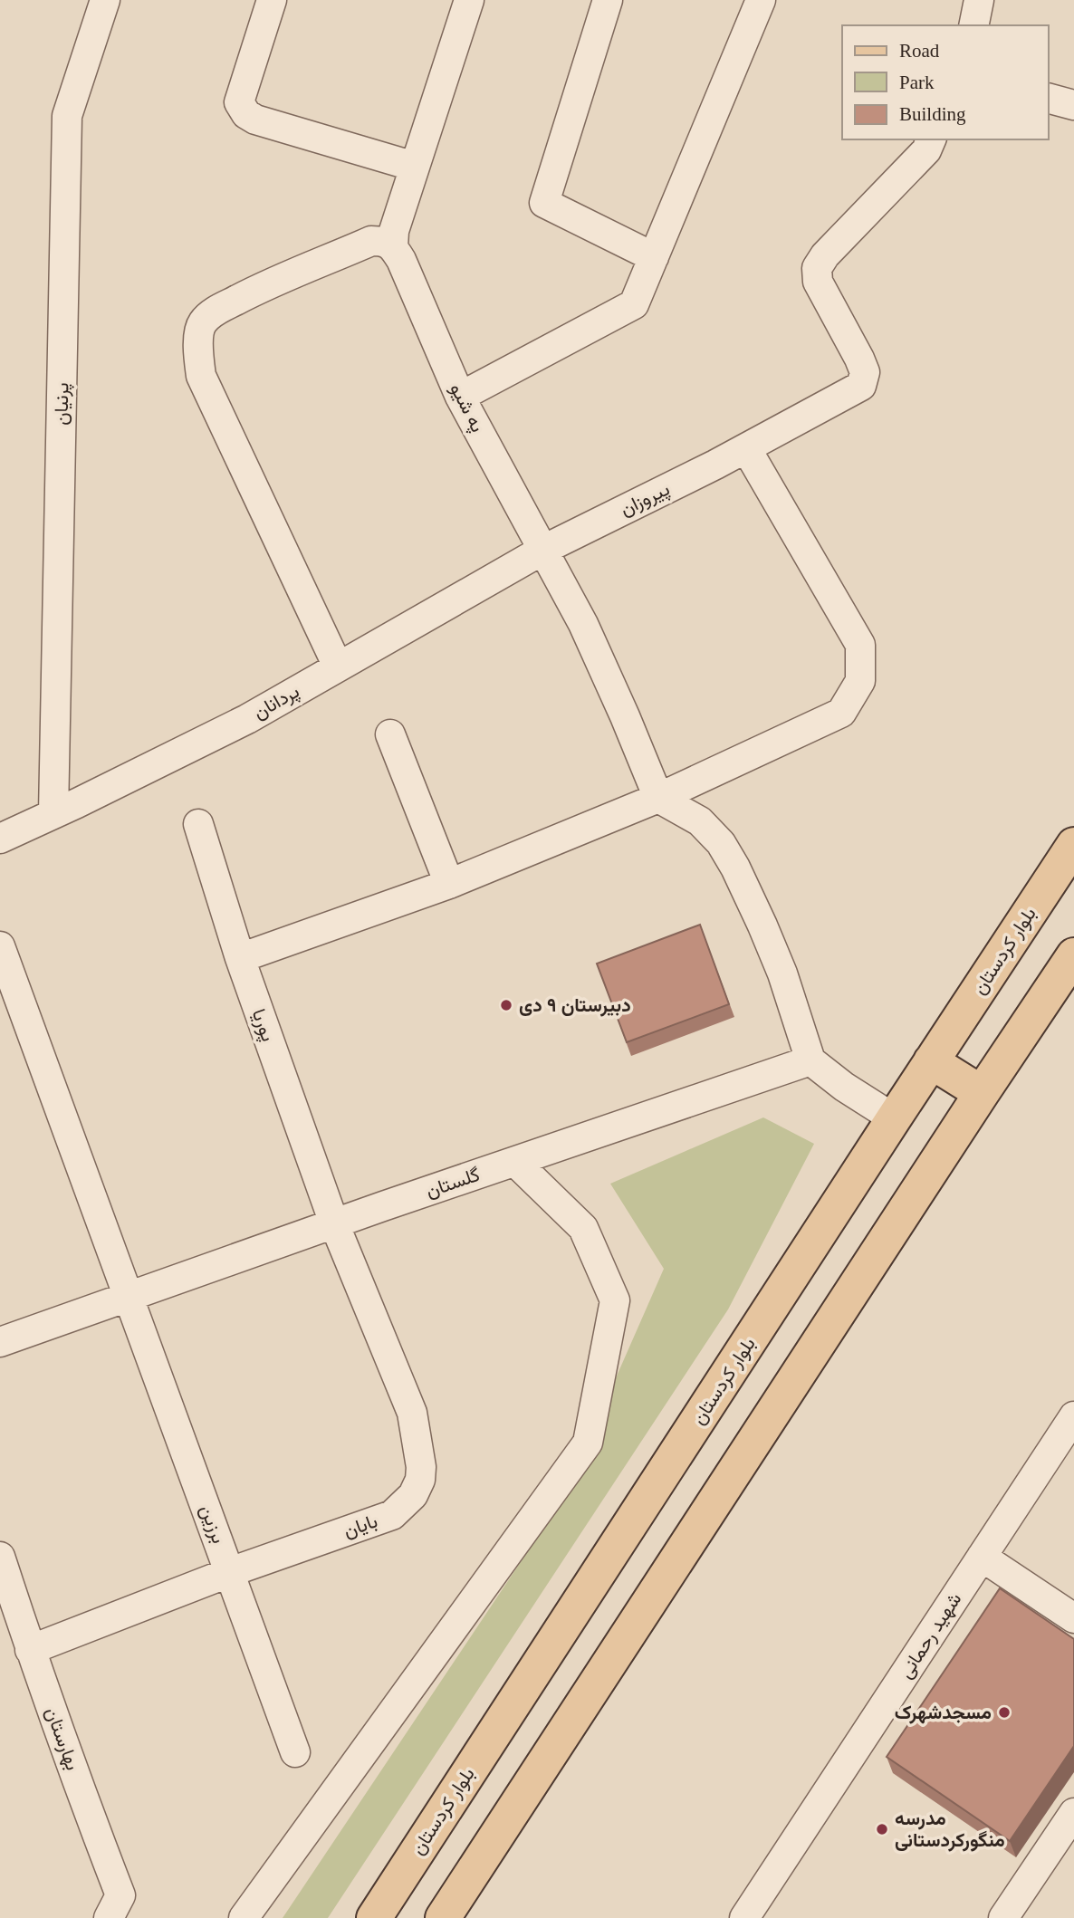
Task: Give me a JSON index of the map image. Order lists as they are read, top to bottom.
{
  "streets": {
    "main road": ["بلوار کردستان"],
    "street": [
      "پرنیان",
      "په شیو",
      "پیروزان",
      "پردانان",
      "پوریا",
      "گلستان",
      "برزین",
      "بایان",
      "شهید رحمانی",
      "بهارستان"
    ]
  },
  "crossings": [
    ["پرنیان", "پردانان"],
    ["په شیو", "پیروزان"],
    ["په شیو", "پردانان"],
    ["پیروزان", "پردانان"],
    ["پوریا", "گلستان"],
    ["پوریا", "بایان"],
    ["گلستان", "برزین"],
    ["گلستان", "بایان"],
    ["برزین", "بایان"],
    ["بایان", "بهارستان"]
  ],
  "places": ["دبیرستان ۹ دی", "مسجدشهرک", "مدرسه منگورکردستانی"],
  "legend": ["Road", "Park", "Building"]
}
